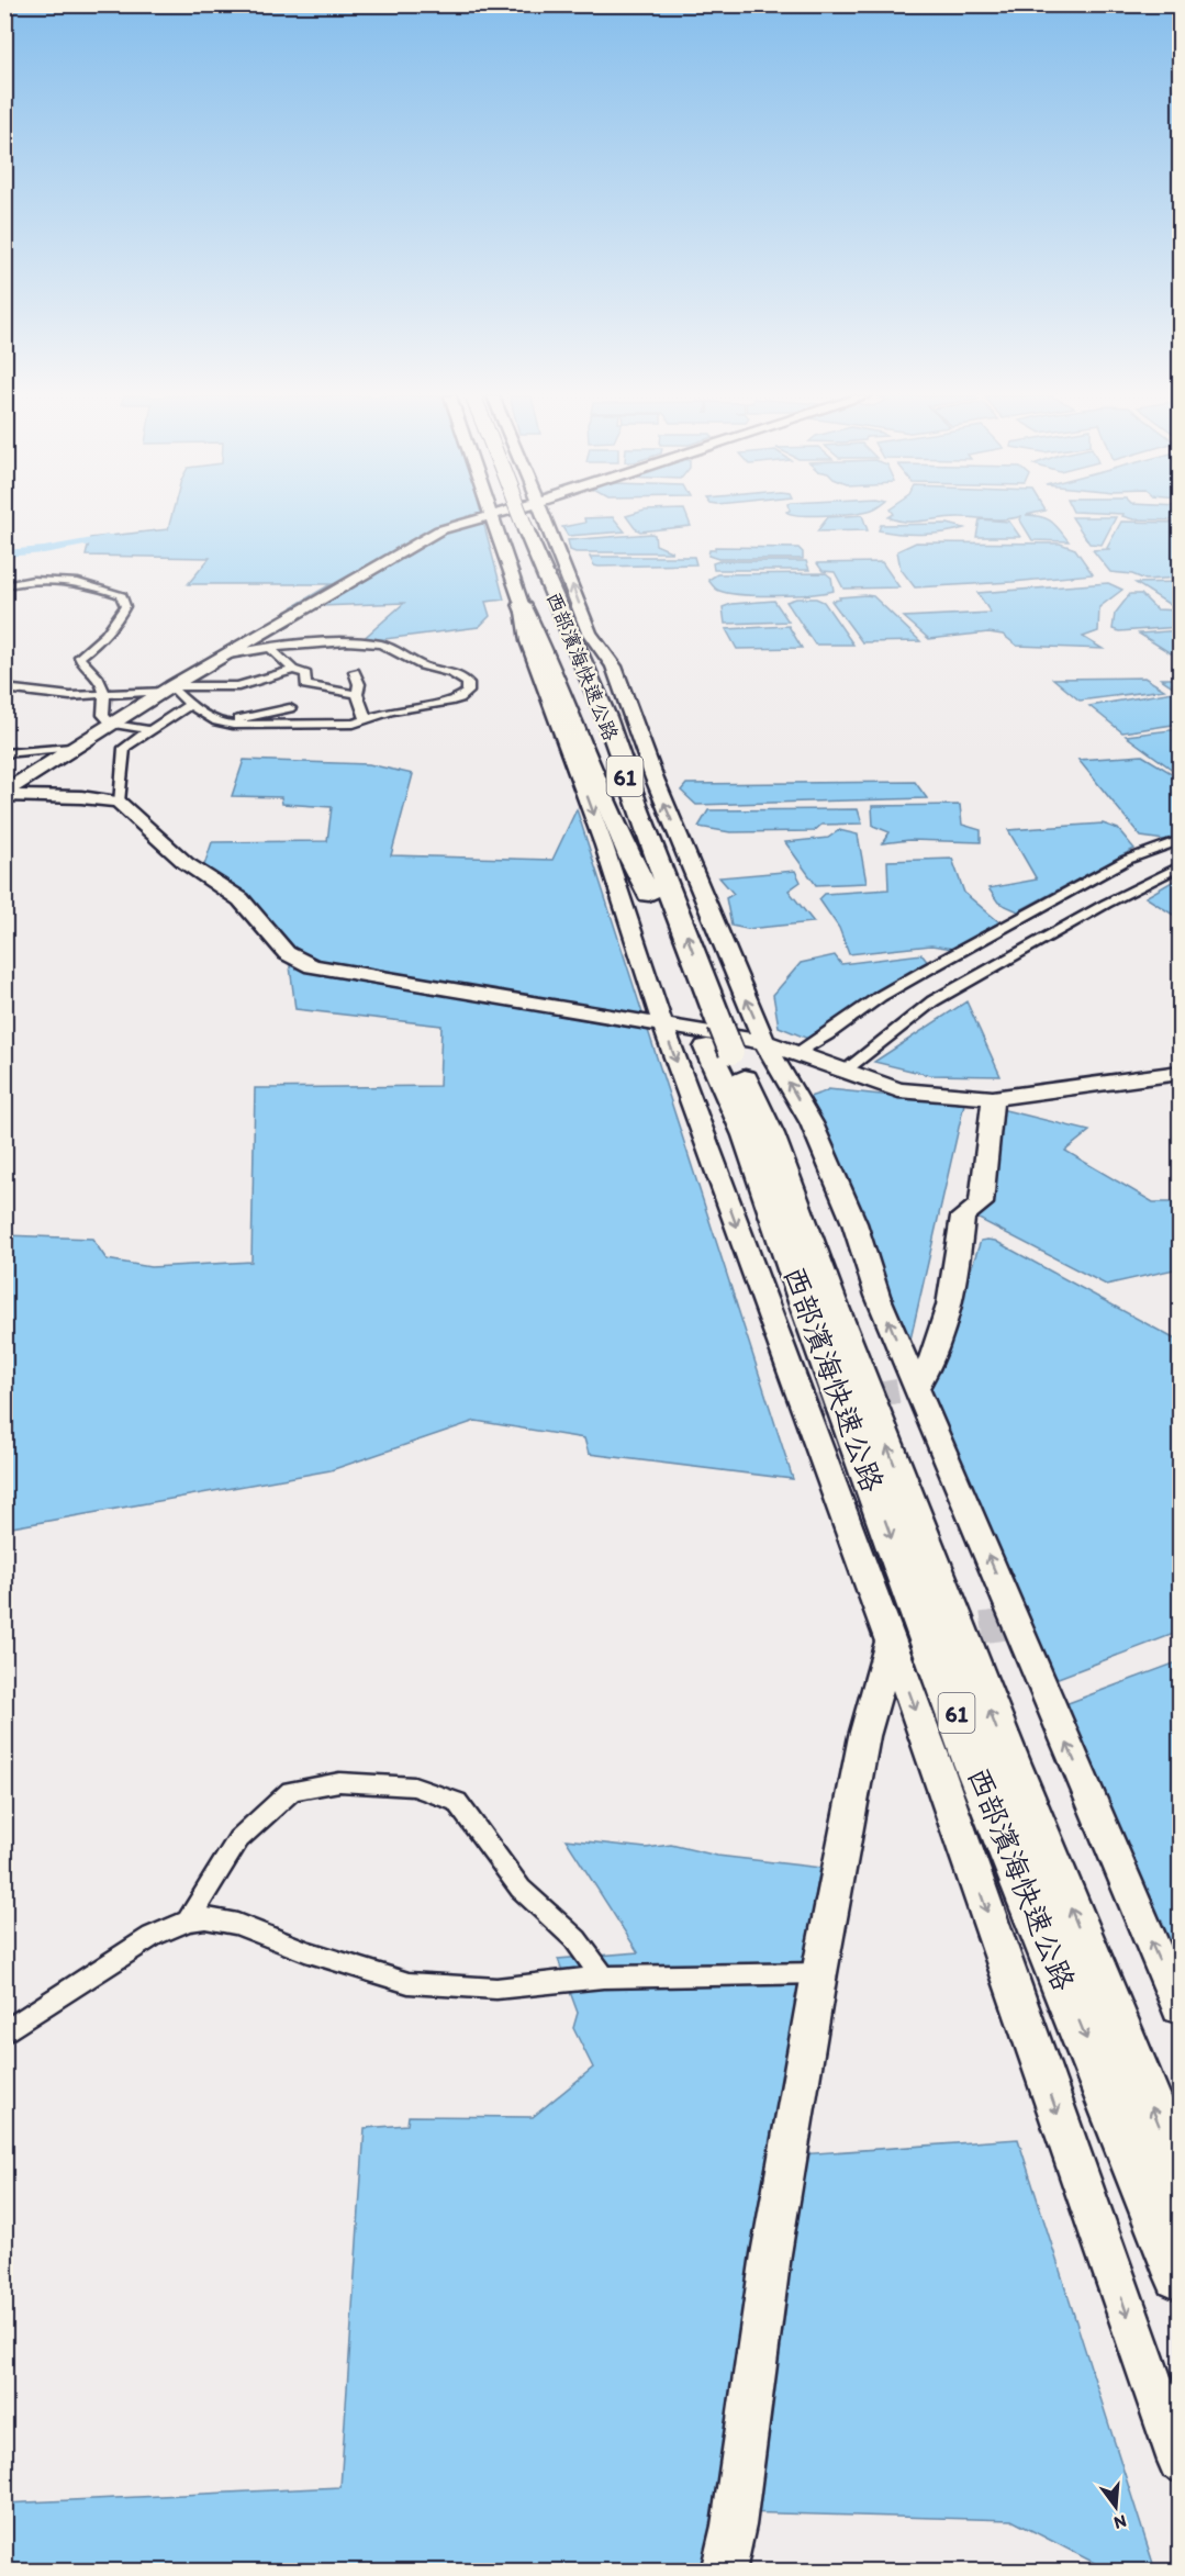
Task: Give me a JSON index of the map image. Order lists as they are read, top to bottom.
{
  "streets": {
    "highway": ["西部濱海快速公路", "61"]
  },
  "crossings": [
    ["西部濱海快速公路", "61"]
  ],
  "north": "bottom"
}
